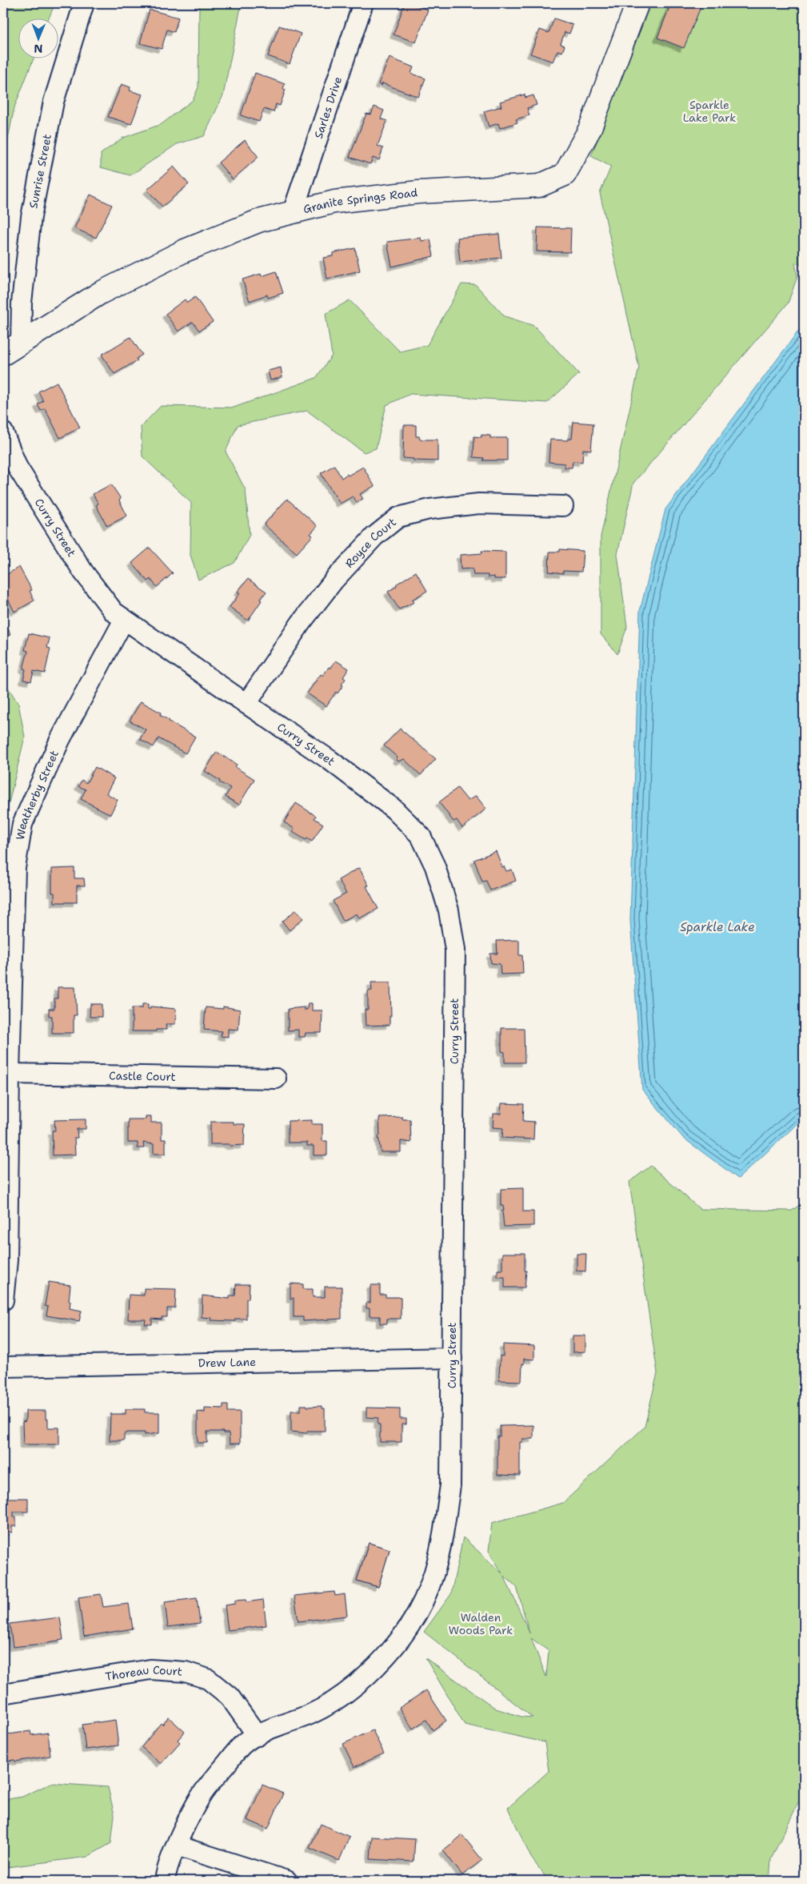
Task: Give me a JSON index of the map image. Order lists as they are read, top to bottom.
{
  "streets": {
    "street": [
      "Sarles Drive",
      "Sunrise Street",
      "Granite Springs Road",
      "Curry Street",
      "Royce Court",
      "Weatherby Street",
      "Castle Court",
      "Drew Lane",
      "Thoreau Court"
    ]
  },
  "crossings": [
    ["Sarles Drive", "Granite Springs Road"],
    ["Sunrise Street", "Granite Springs Road"],
    ["Curry Street", "Royce Court"],
    ["Curry Street", "Weatherby Street"],
    ["Curry Street", "Drew Lane"],
    ["Curry Street", "Thoreau Court"],
    ["Weatherby Street", "Castle Court"]
  ],
  "water": ["Sparkle Lake"],
  "parks": ["Sparkle Lake Park", "Walden Woods Park"],
  "north": "bottom"
}
